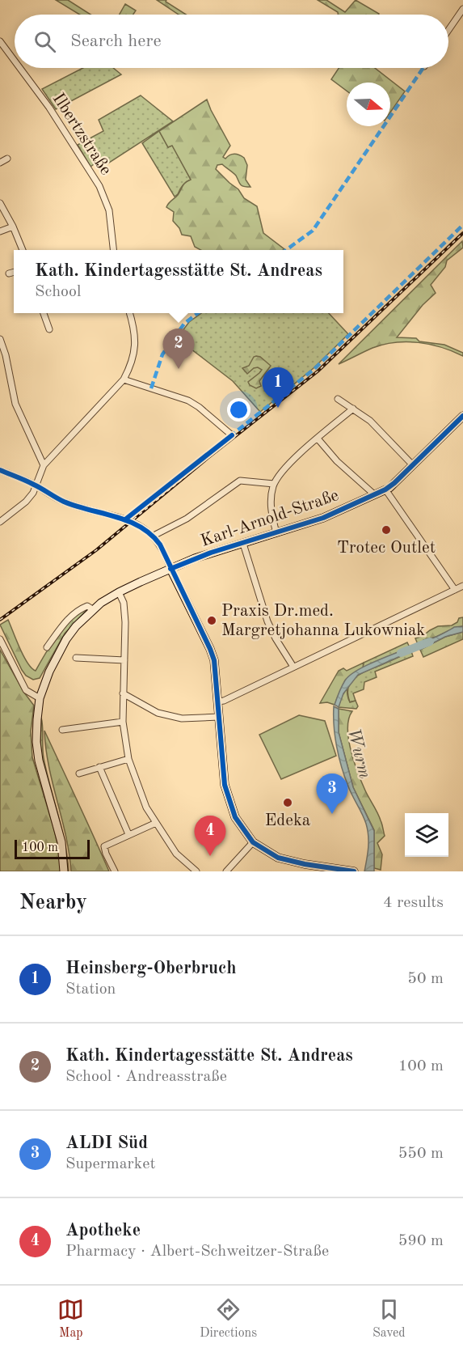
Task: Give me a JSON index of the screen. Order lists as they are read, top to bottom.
{
  "streets": {
    "main road": ["Karl-Arnold-Straße"],
    "street": ["Ilbertzstraße"]
  },
  "water": ["Wurm"],
  "places": ["Trotec Outlet", "Praxis Dr.med. Margretjohanna Lukowniak", "Edeka"],
  "scale_bar": "100 m",
  "north": "right",
  "page": {
    "search": "Search here",
    "popup": ["Kath. Kindertagesstätte St. Andreas", "School"],
    "pins": [
      "2",
      "1",
      "3",
      "4"
    ],
    "scale": "100 m",
    "heading": ["Nearby", "4 results"],
    "list": [
      {
        "mark": "1",
        "name": "Heinsberg-Oberbruch",
        "note": "Station",
        "value": "50 m"
      },
      {
        "mark": "2",
        "name": "Kath. Kindertagesstätte St. Andreas",
        "note": "School · Andreasstraße",
        "value": "100 m"
      },
      {
        "mark": "3",
        "name": "ALDI Süd",
        "note": "Supermarket",
        "value": "550 m"
      },
      {
        "mark": "4",
        "name": "Apotheke",
        "note": "Pharmacy · Albert-Schweitzer-Straße",
        "value": "590 m"
      }
    ],
    "nav": ["Map", "Directions", "Saved"]
  }
}
